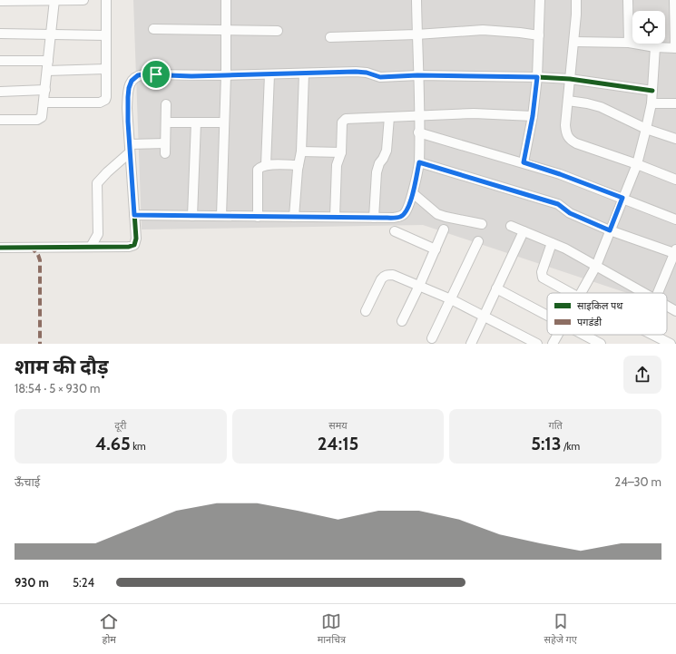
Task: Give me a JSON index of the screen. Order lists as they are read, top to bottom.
{
  "legend": ["साइकिल पथ", "पगडंडी"],
  "page": {
    "heading": ["शाम की दौड़", "18:54 · 5 × 930 m"],
    "stats": [
      ["दूरी", "4.65 km"],
      ["समय", "24:15"],
      ["गति", "5:13 /km"]
    ],
    "chart": ["ऊँचाई", "24–30 m"],
    "list": [
      {
        "name": "930 m",
        "note": "5:24"
      }
    ],
    "tabs": ["होम", "मानचित्र", "सहेजे गए"]
  }
}
